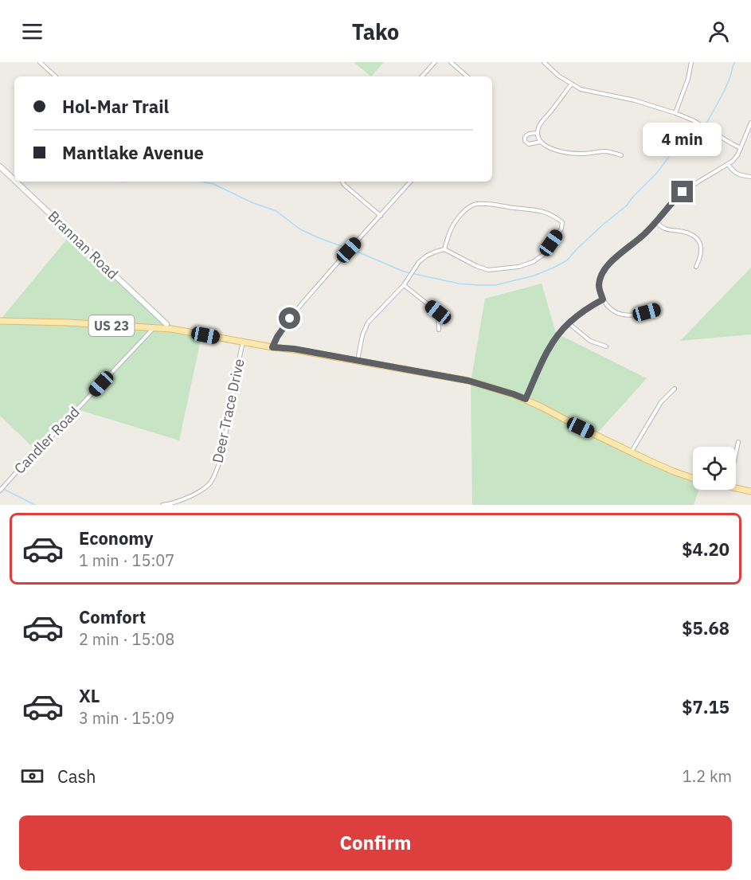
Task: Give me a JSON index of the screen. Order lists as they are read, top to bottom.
{
  "streets": {
    "main road": ["US 23"],
    "street": ["Brannan Road", "Deer Trace Drive", "Candler Road"]
  },
  "crossings": [
    ["US 23", "Deer Trace Drive"],
    ["US 23", "Candler Road"]
  ],
  "page": {
    "header": "Tako",
    "banner": ["Hol-Mar Trail", "Mantlake Avenue"],
    "bubble": "4 min",
    "list": [
      {
        "name": "Economy",
        "note": "1 min · 15:07",
        "value": "$4.20"
      },
      {
        "name": "Comfort",
        "note": "2 min · 15:08",
        "value": "$5.68"
      },
      {
        "name": "XL",
        "note": "3 min · 15:09",
        "value": "$7.15"
      }
    ],
    "pay": ["Cash", "1.2 km"],
    "buttons": "Confirm"
  }
}
